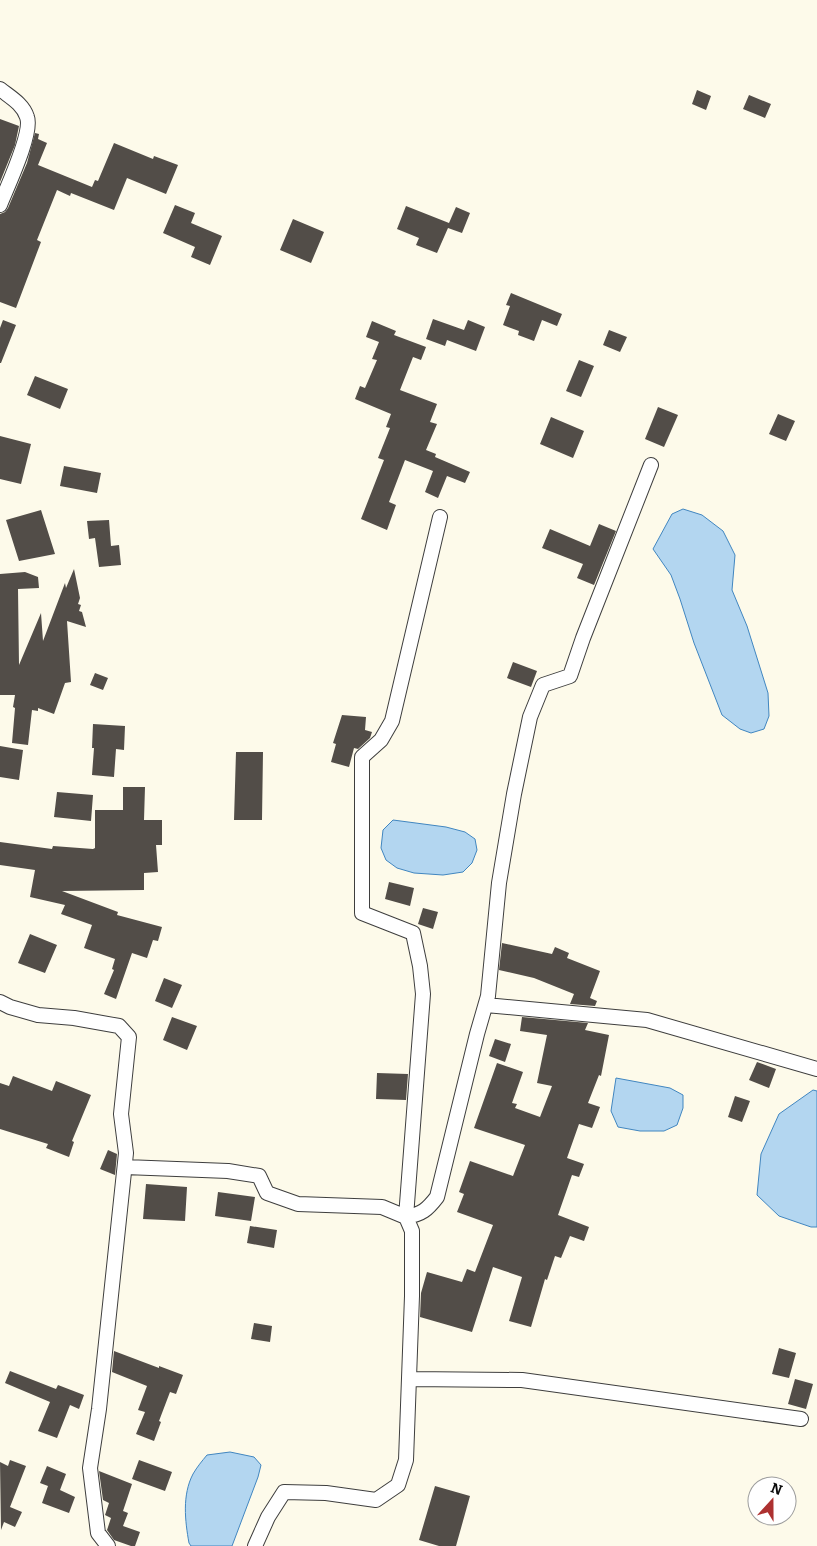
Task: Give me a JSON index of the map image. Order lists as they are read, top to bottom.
{
  "north": "top"
}
